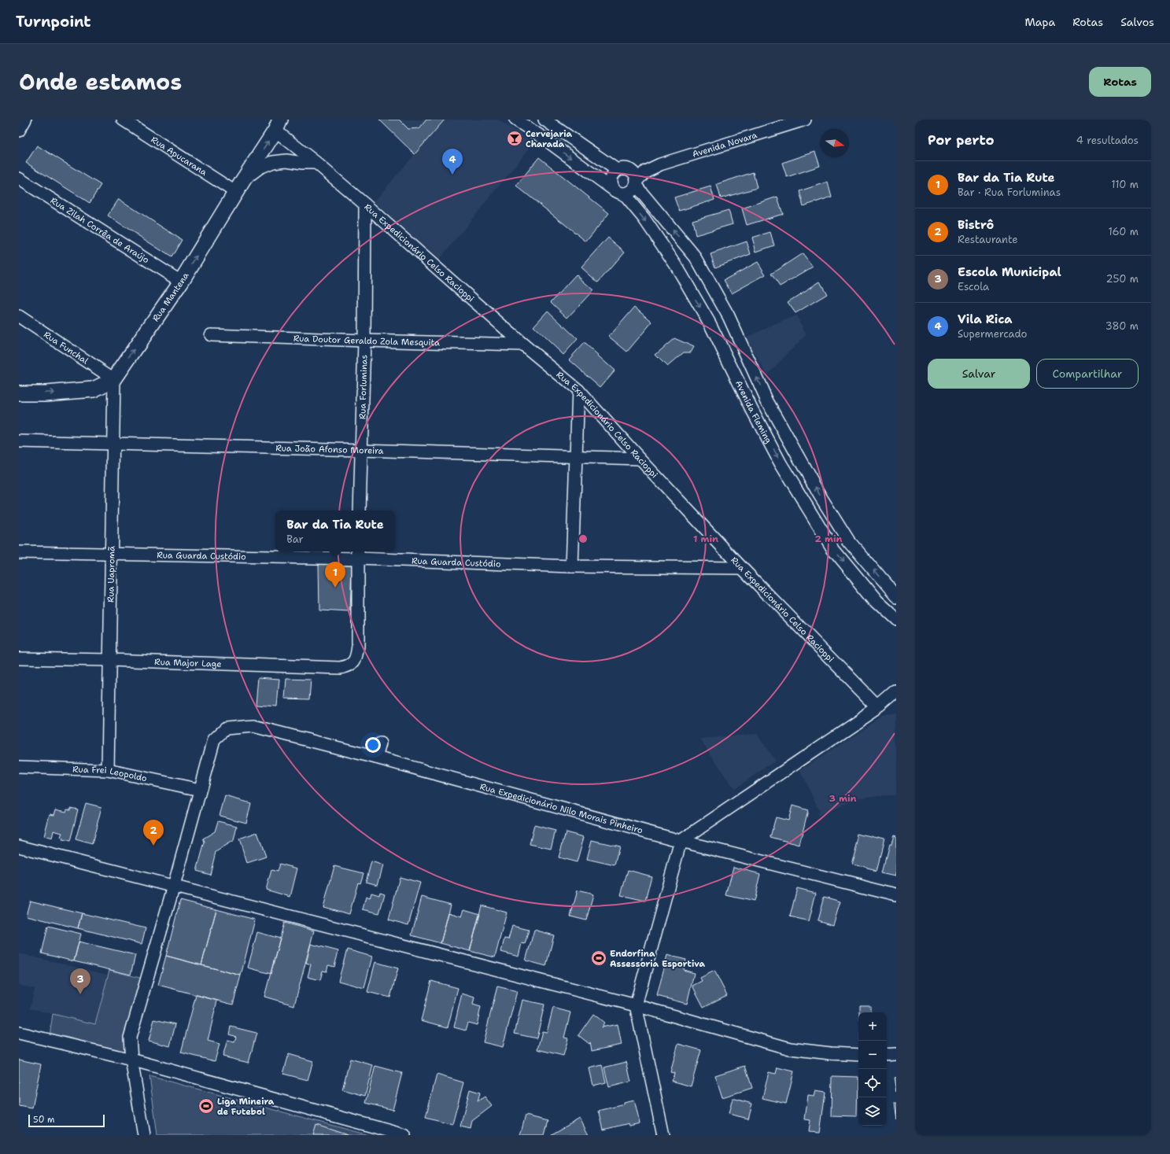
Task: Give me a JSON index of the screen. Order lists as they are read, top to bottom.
{
  "streets": {
    "main road": ["Rua Mantena"],
    "street": [
      "Avenida Novara",
      "Rua Apucarana",
      "Rua Zilah Corrêa de Araújo",
      "Rua Expedicionário Celso Racioppi",
      "Rua Doutor Geraldo Zola Mesquita",
      "Rua Funchal",
      "Rua Forluminas",
      "Avenida Fleming",
      "Rua João Afonso Moreira",
      "Rua Guarda Custódio",
      "Rua Uapromã",
      "Rua Major Lage",
      "Rua Frei Leopoldo",
      "Rua Expedicionário Nilo Morais Pinheiro"
    ]
  },
  "crossings": [
    ["Avenida Novara", "Avenida Fleming"],
    ["Rua Apucarana", "Rua Mantena"],
    ["Rua Zilah Corrêa de Araújo", "Rua Mantena"],
    ["Rua Expedicionário Celso Racioppi", "Rua Mantena"],
    ["Rua Expedicionário Celso Racioppi", "Rua Doutor Geraldo Zola Mesquita"],
    ["Rua Expedicionário Celso Racioppi", "Rua Forluminas"],
    ["Rua Expedicionário Celso Racioppi", "Rua João Afonso Moreira"],
    ["Rua Expedicionário Celso Racioppi", "Rua Guarda Custódio"],
    ["Rua Mantena", "Rua Funchal"],
    ["Rua Mantena", "Rua Uapromã"],
    ["Rua Doutor Geraldo Zola Mesquita", "Rua Forluminas"],
    ["Rua Funchal", "Rua Uapromã"],
    ["Rua Forluminas", "Rua João Afonso Moreira"],
    ["Rua João Afonso Moreira", "Rua Uapromã"],
    ["Rua Guarda Custódio", "Rua Uapromã"],
    ["Rua Guarda Custódio", "Rua Major Lage"],
    ["Rua Uapromã", "Rua Major Lage"],
    ["Rua Uapromã", "Rua Frei Leopoldo"],
    ["Rua Frei Leopoldo", "Rua Expedicionário Nilo Morais Pinheiro"]
  ],
  "one_way": ["Rua Mantena"],
  "places": {
    "bar": ["Cervejaria Charada"],
    "sports": ["Endorfina Assessoria Esportiva", "Liga Mineira de Futebol"]
  },
  "scale_bar": "50 m",
  "north": "right",
  "page": {
    "header": "Turnpoint",
    "nav": ["Mapa", "Rotas", "Salvos"],
    "title": "Onde estamos",
    "buttons": [
      "Rotas",
      ["Salvar", "Compartilhar"]
    ],
    "heading": ["Por perto", "4 resultados"],
    "pins": [
      "4",
      "1",
      "2",
      "3"
    ],
    "list": [
      {
        "mark": "1",
        "name": "Bar da Tia Rute",
        "note": "Bar · Rua Forluminas",
        "value": "110 m"
      },
      {
        "mark": "2",
        "name": "Bistrô",
        "note": "Restaurante",
        "value": "160 m"
      },
      {
        "mark": "3",
        "name": "Escola Municipal",
        "note": "Escola",
        "value": "250 m"
      },
      {
        "mark": "4",
        "name": "Vila Rica",
        "note": "Supermercado",
        "value": "380 m"
      }
    ],
    "popup": ["Bar da Tia Rute", "Bar"],
    "map_buttons": ["+", "−"],
    "scale": "50 m"
  },
  "rings": ["1 min", "2 min", "3 min"]
}
